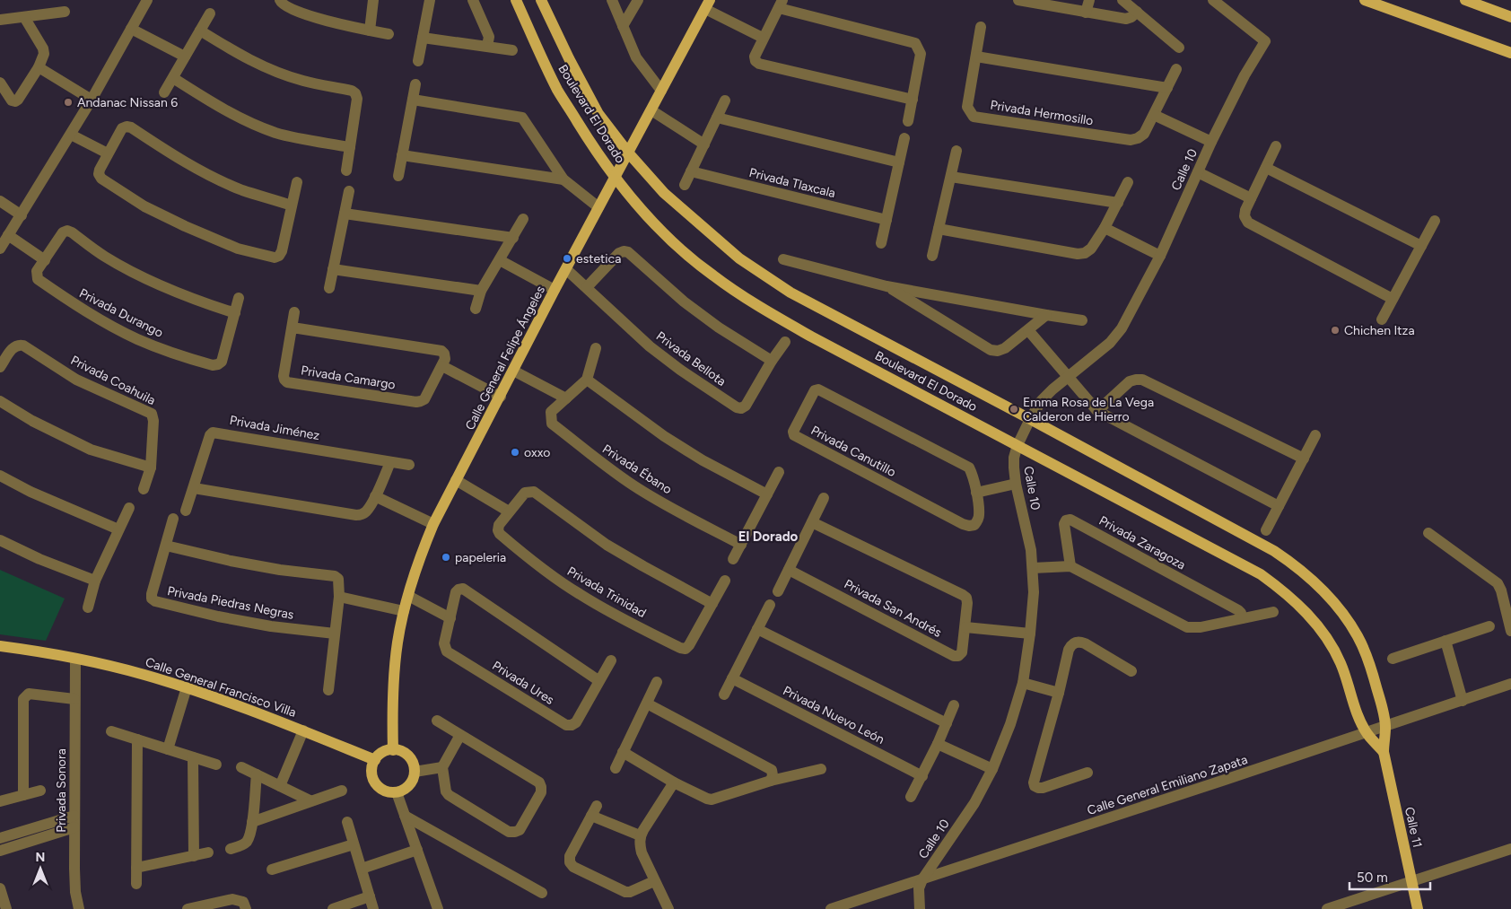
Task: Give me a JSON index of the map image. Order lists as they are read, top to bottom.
{
  "streets": {
    "main road": [
      "Boulevard El Dorado",
      "Calle General Felipe Ángeles",
      "Calle General Francisco Villa",
      "Calle 11"
    ],
    "street": [
      "Privada Hermosillo",
      "Calle 10",
      "Privada Tlaxcala",
      "Privada Durango",
      "Privada Bellota",
      "Privada Camargo",
      "Privada Coahuila",
      "Privada Jiménez",
      "Privada Canutillo",
      "Privada Ébano",
      "Privada Zaragoza",
      "Privada Trinidad",
      "Privada Piedras Negras",
      "Privada San Andrés",
      "Privada Ures",
      "Privada Nuevo León",
      "Calle General Emiliano Zapata",
      "Privada Sonora"
    ]
  },
  "crossings": [
    ["Boulevard El Dorado", "Calle 10"],
    ["Boulevard El Dorado", "Calle General Felipe Ángeles"],
    ["Boulevard El Dorado", "Calle General Emiliano Zapata"],
    ["Boulevard El Dorado", "Calle 11"],
    ["Calle 10", "Calle General Emiliano Zapata"],
    ["Calle General Felipe Ángeles", "Privada Bellota"],
    ["Calle General Felipe Ángeles", "Calle General Francisco Villa"],
    ["Calle General Francisco Villa", "Privada Sonora"],
    ["Calle General Emiliano Zapata", "Calle 11"]
  ],
  "districts": ["El Dorado"],
  "places": [
    "Andanac Nissan 6",
    "estetica",
    "Chichen Itza",
    "Emma Rosa de La Vega Calderon de Hierro",
    "oxxo",
    "papeleria"
  ],
  "scale_bar": "50 m",
  "north": "top"
}
